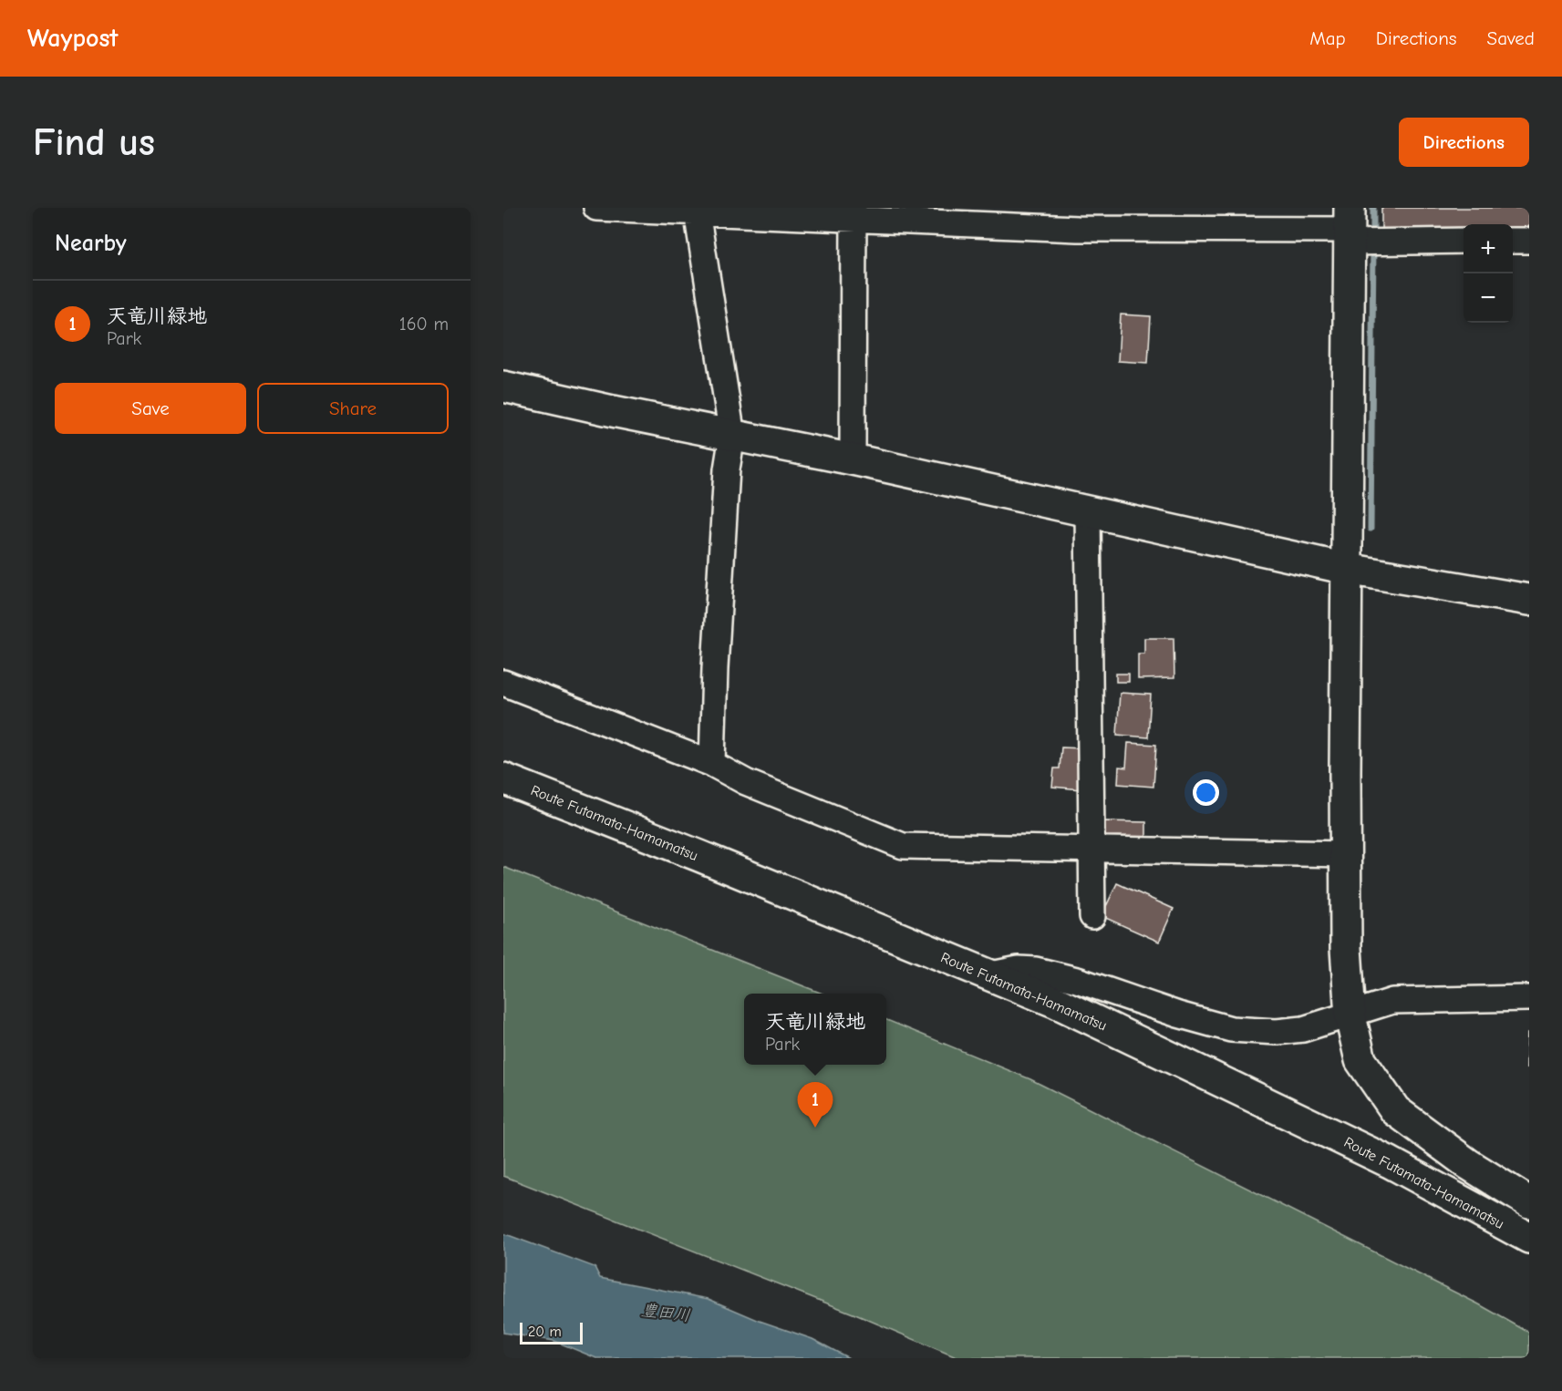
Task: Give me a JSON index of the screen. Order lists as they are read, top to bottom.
{
  "streets": {
    "street": ["Route Futamata-Hamamatsu"]
  },
  "water": ["豊田川"],
  "scale_bar": "20 m",
  "page": {
    "header": "Waypost",
    "nav": ["Map", "Directions", "Saved"],
    "buttons": [
      "Directions",
      ["Save", "Share"]
    ],
    "title": "Find us",
    "heading": "Nearby",
    "map_buttons": ["+", "−"],
    "list": [
      {
        "mark": "1",
        "name": "天竜川緑地",
        "note": "Park",
        "value": "160 m"
      }
    ],
    "popup": ["天竜川緑地", "Park"],
    "pins": "1",
    "scale": "20 m"
  }
}
